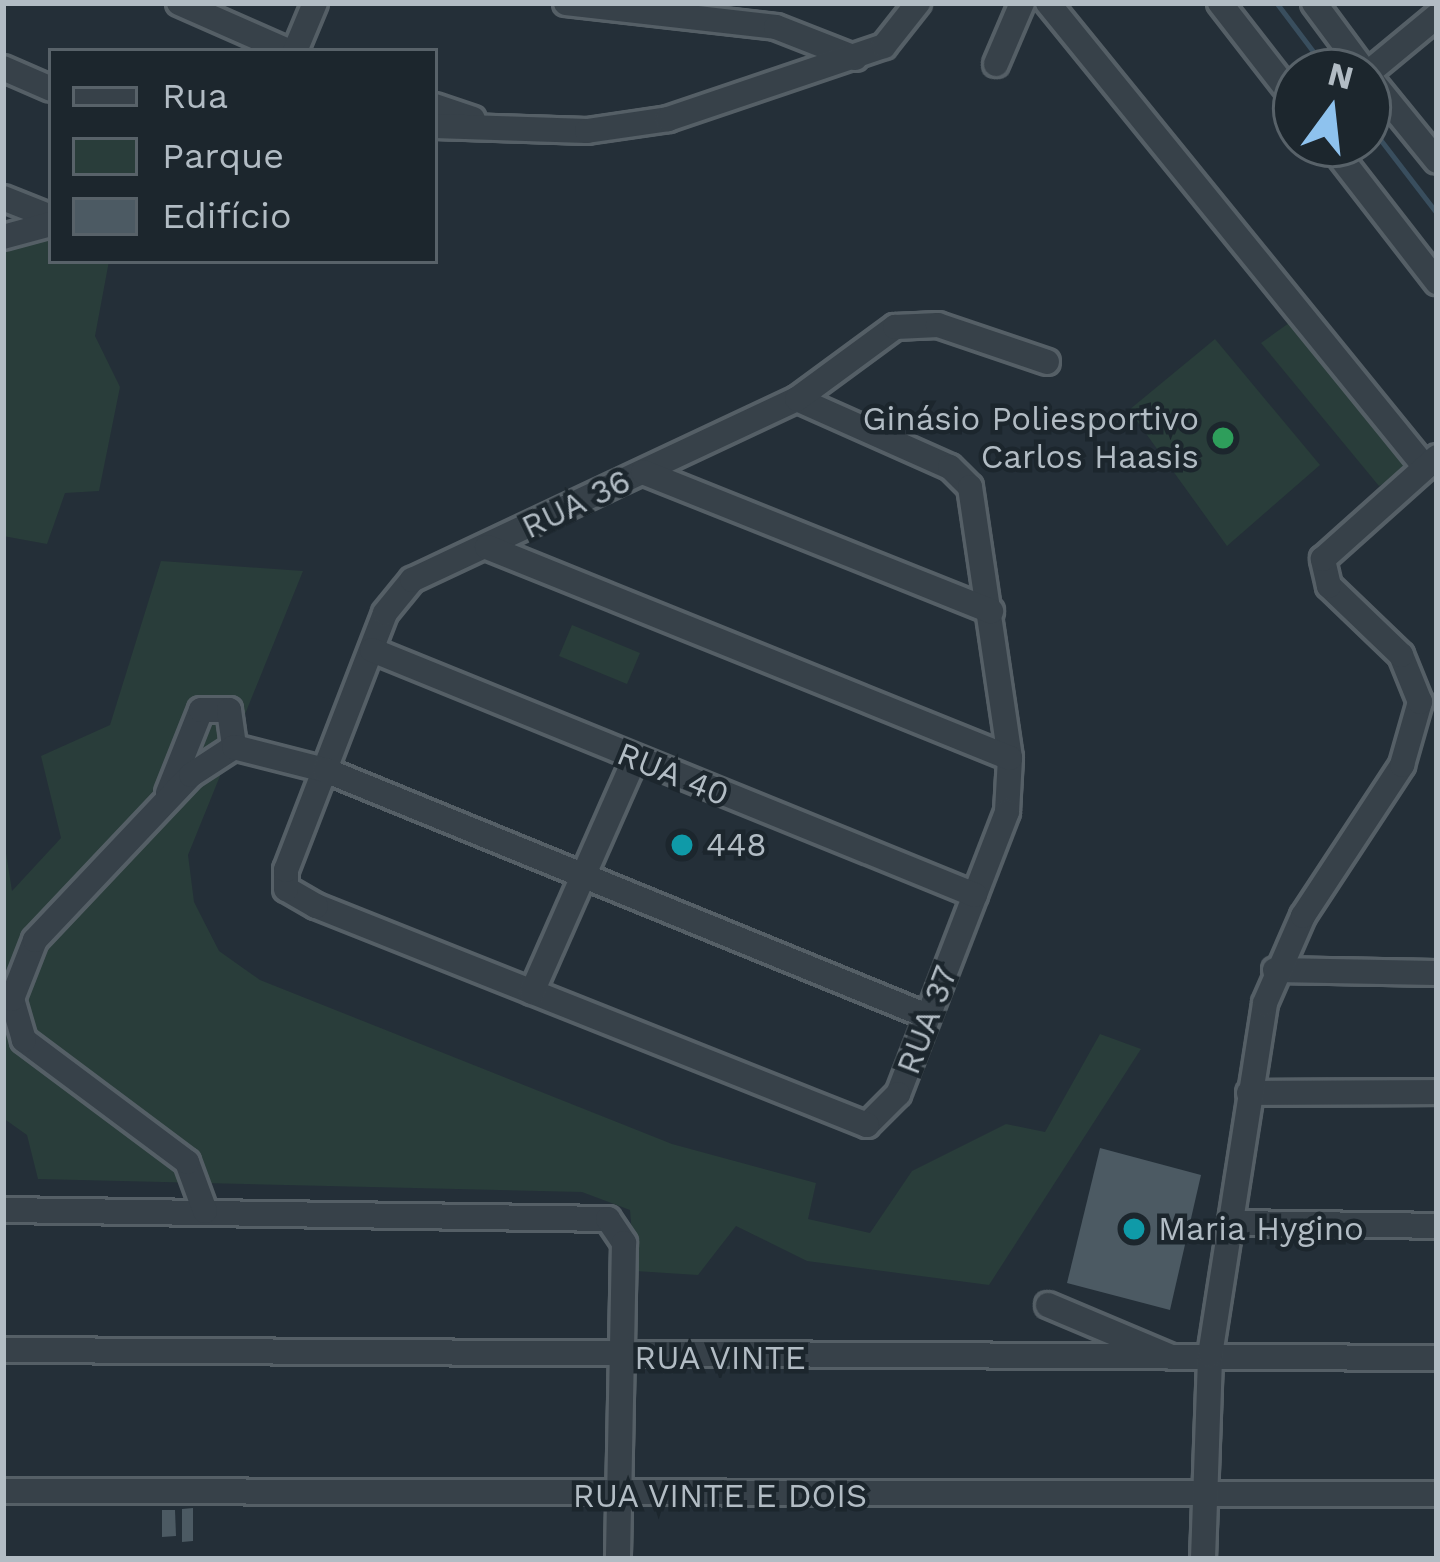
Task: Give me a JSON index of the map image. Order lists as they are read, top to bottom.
{
  "streets": {
    "street": [
      "RUA 36",
      "RUA 40",
      "RUA 37",
      "RUA VINTE",
      "RUA VINTE E DOIS"
    ]
  },
  "crossings": [
    ["RUA 36", "RUA 40"],
    ["RUA 36", "RUA 37"],
    ["RUA 40", "RUA 37"]
  ],
  "places": ["Ginásio Poliesportivo Carlos Haasis", "448", "Maria Hygino"],
  "legend": ["Rua", "Parque", "Edifício"],
  "north": "top"
}
